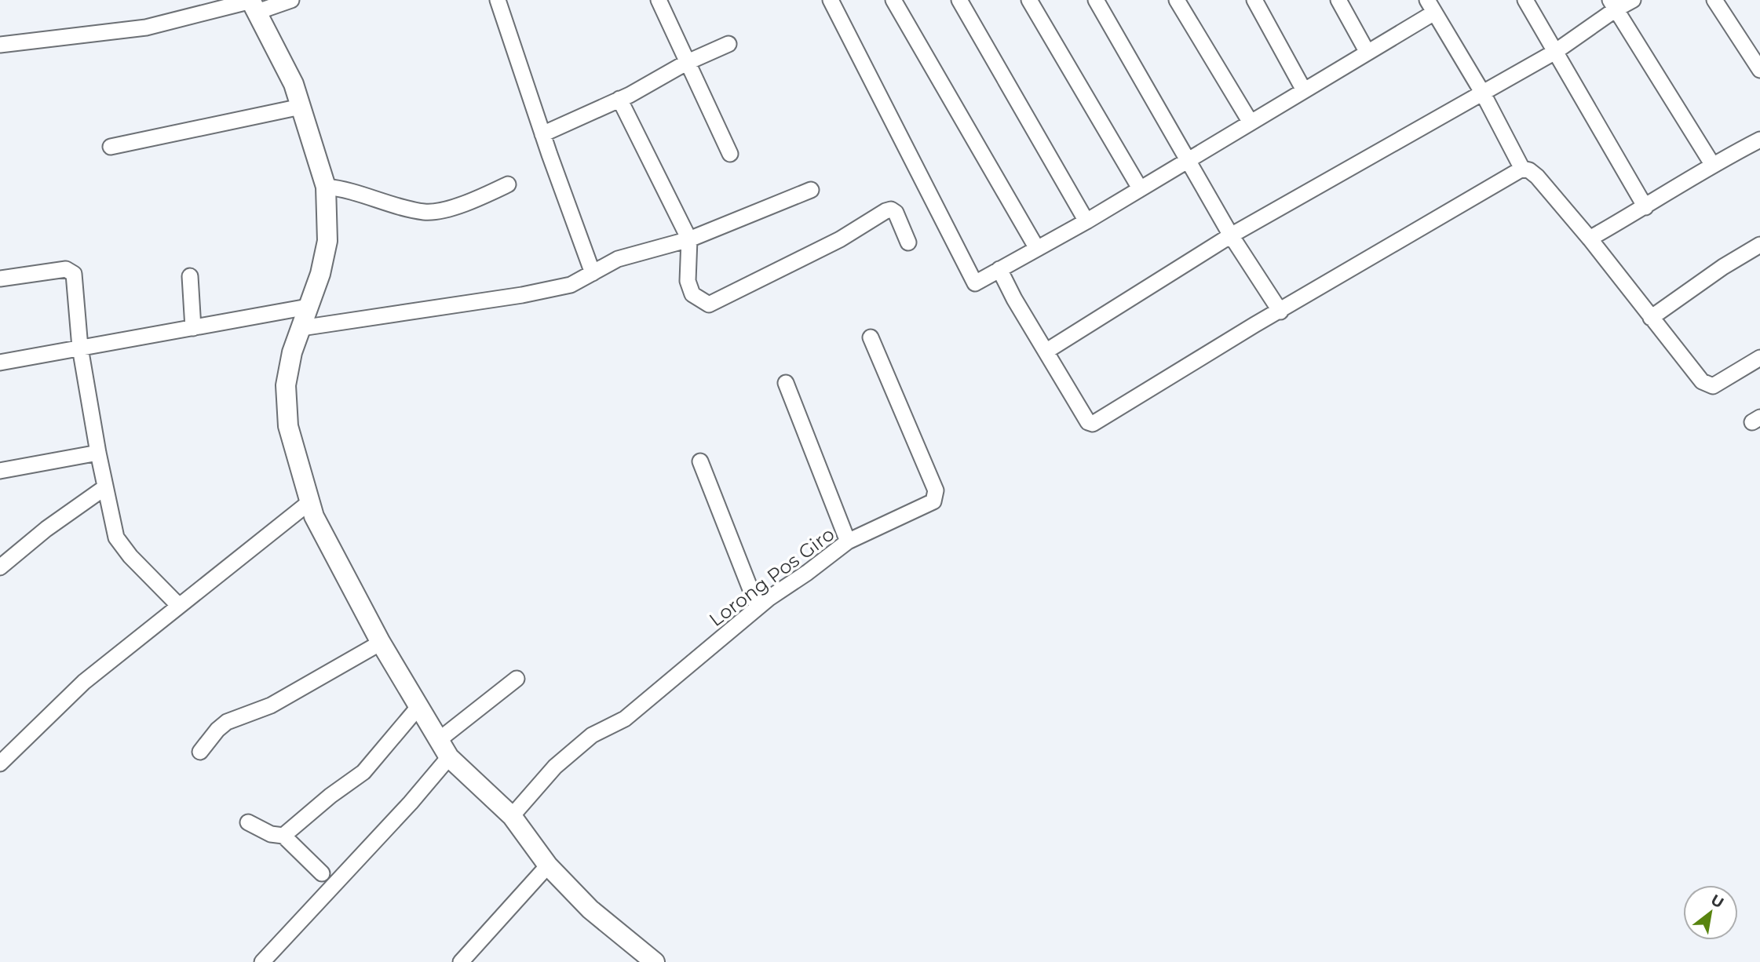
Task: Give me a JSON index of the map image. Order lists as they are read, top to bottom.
{
  "streets": {
    "street": ["Lorong Pos Giro"]
  },
  "north": "top right"
}
